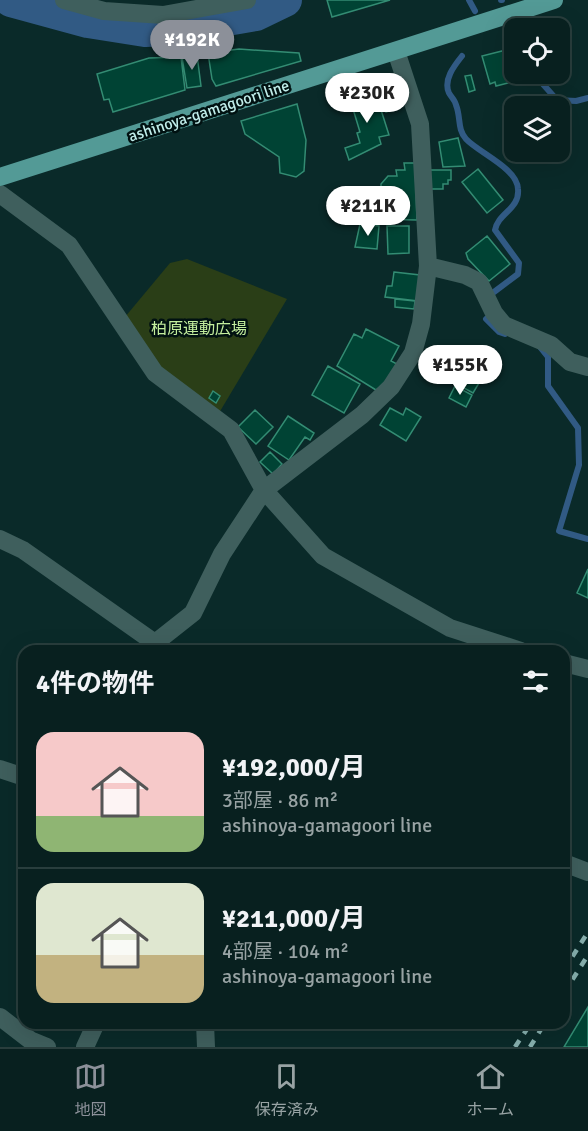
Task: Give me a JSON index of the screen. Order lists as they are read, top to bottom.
{
  "streets": {
    "main road": ["ashinoya-gamagoori line"]
  },
  "parks": ["柏原運動広場"],
  "page": {
    "price": [
      "¥192K",
      "¥230K",
      "¥211K",
      "¥155K"
    ],
    "heading": "4件の物件",
    "list": [
      {
        "name": "¥192,000/月",
        "note": "3部屋 · 86 m² · ashinoya-gamagoori line"
      },
      {
        "name": "¥211,000/月",
        "note": "4部屋 · 104 m² · ashinoya-gamagoori line"
      }
    ],
    "tabs": ["地図", "保存済み", "ホーム"]
  }
}
